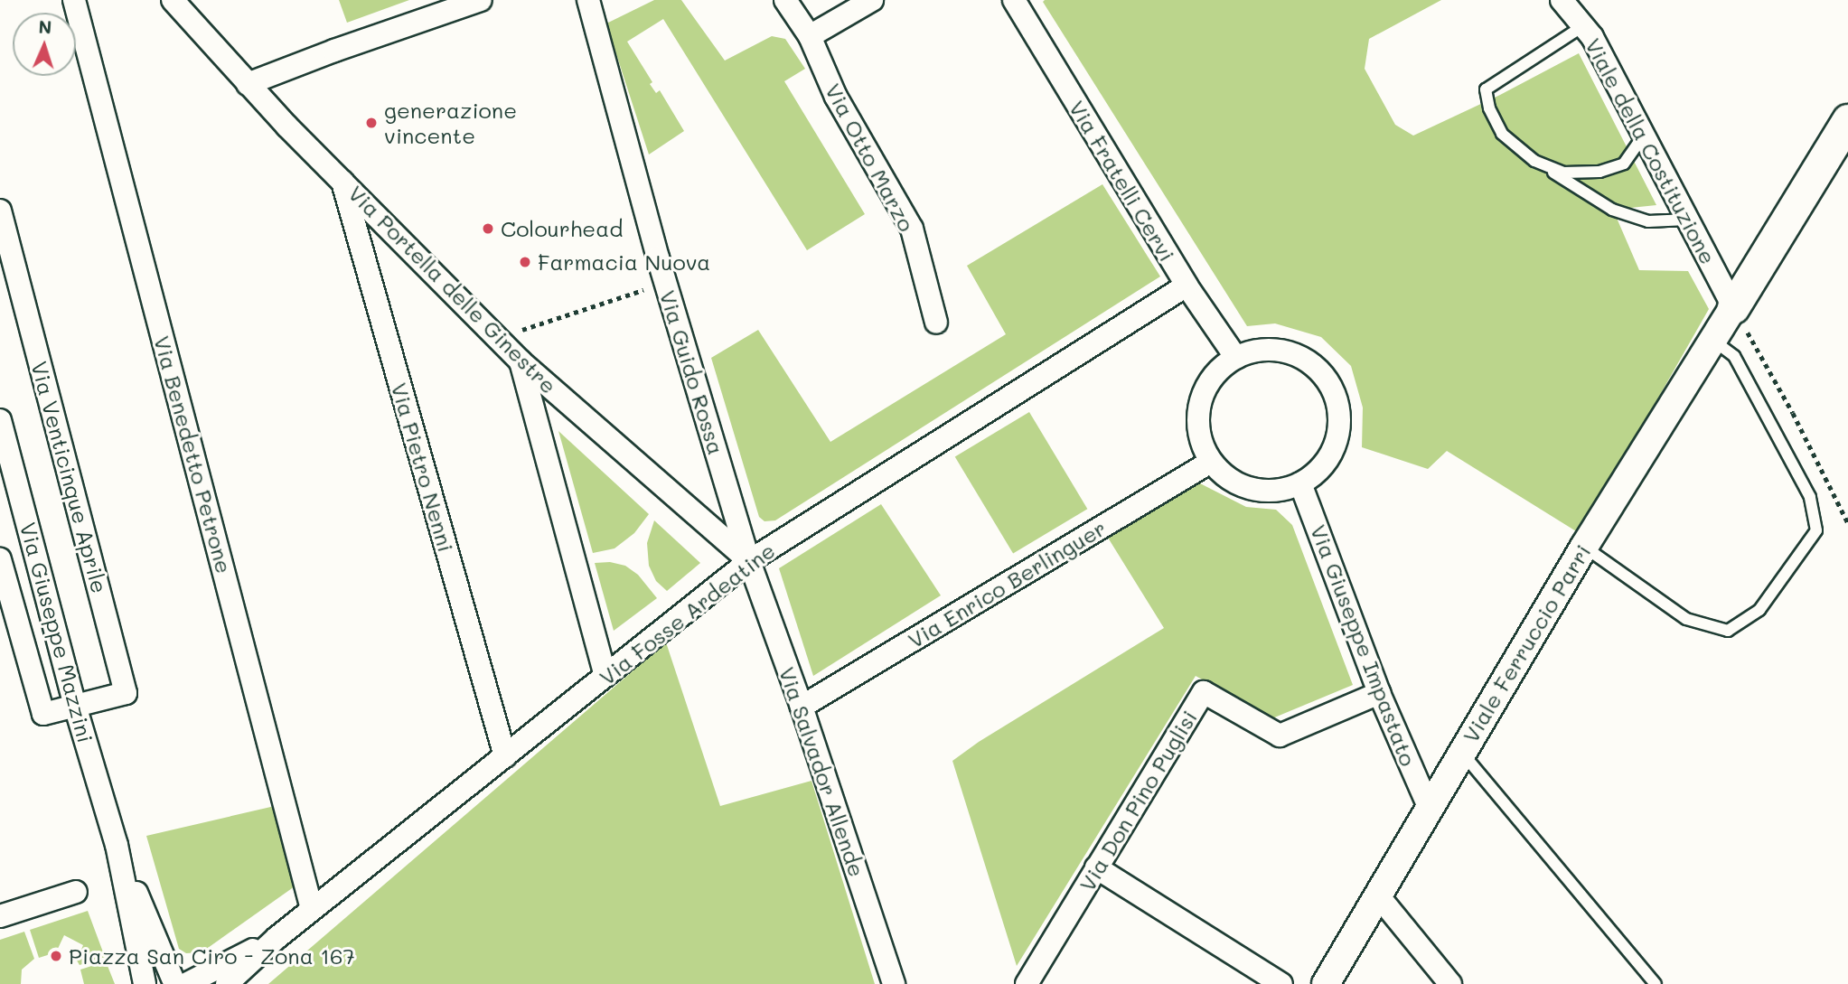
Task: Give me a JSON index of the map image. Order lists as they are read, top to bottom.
{
  "streets": {
    "street": [
      "Viale della Costituzione",
      "Via Otto Marzo",
      "Via Fratelli Cervi",
      "Via Portella delle Ginestre",
      "Via Guido Rossa",
      "Via Benedetto Petrone",
      "Via Pietro Nenni",
      "Via Venticinque Aprile",
      "Via Enrico Berlinguer",
      "Via Fosse Ardeatine",
      "Via Giuseppe Mazzini",
      "Viale Ferruccio Parri",
      "Via Giuseppe Impastato",
      "Via Salvador Allende",
      "Via Don Pino Puglisi"
    ]
  },
  "crossings": [
    ["Viale della Costituzione", "Viale Ferruccio Parri"],
    ["Via Fratelli Cervi", "Via Enrico Berlinguer"],
    ["Via Fratelli Cervi", "Via Fosse Ardeatine"],
    ["Via Fratelli Cervi", "Via Giuseppe Impastato"],
    ["Via Portella delle Ginestre", "Via Guido Rossa"],
    ["Via Portella delle Ginestre", "Via Pietro Nenni"],
    ["Via Portella delle Ginestre", "Via Fosse Ardeatine"],
    ["Via Portella delle Ginestre", "Via Salvador Allende"],
    ["Via Guido Rossa", "Via Fosse Ardeatine"],
    ["Via Guido Rossa", "Via Salvador Allende"],
    ["Via Benedetto Petrone", "Via Fosse Ardeatine"],
    ["Via Pietro Nenni", "Via Fosse Ardeatine"],
    ["Via Venticinque Aprile", "Via Giuseppe Mazzini"],
    ["Via Enrico Berlinguer", "Via Giuseppe Impastato"],
    ["Via Enrico Berlinguer", "Via Salvador Allende"],
    ["Via Fosse Ardeatine", "Via Salvador Allende"],
    ["Viale Ferruccio Parri", "Via Giuseppe Impastato"],
    ["Via Giuseppe Impastato", "Via Don Pino Puglisi"]
  ],
  "places": [
    "generazione vincente",
    "Colourhead",
    "Farmacia Nuova",
    "Piazza San Ciro - Zona 167"
  ],
  "north": "top"
}
